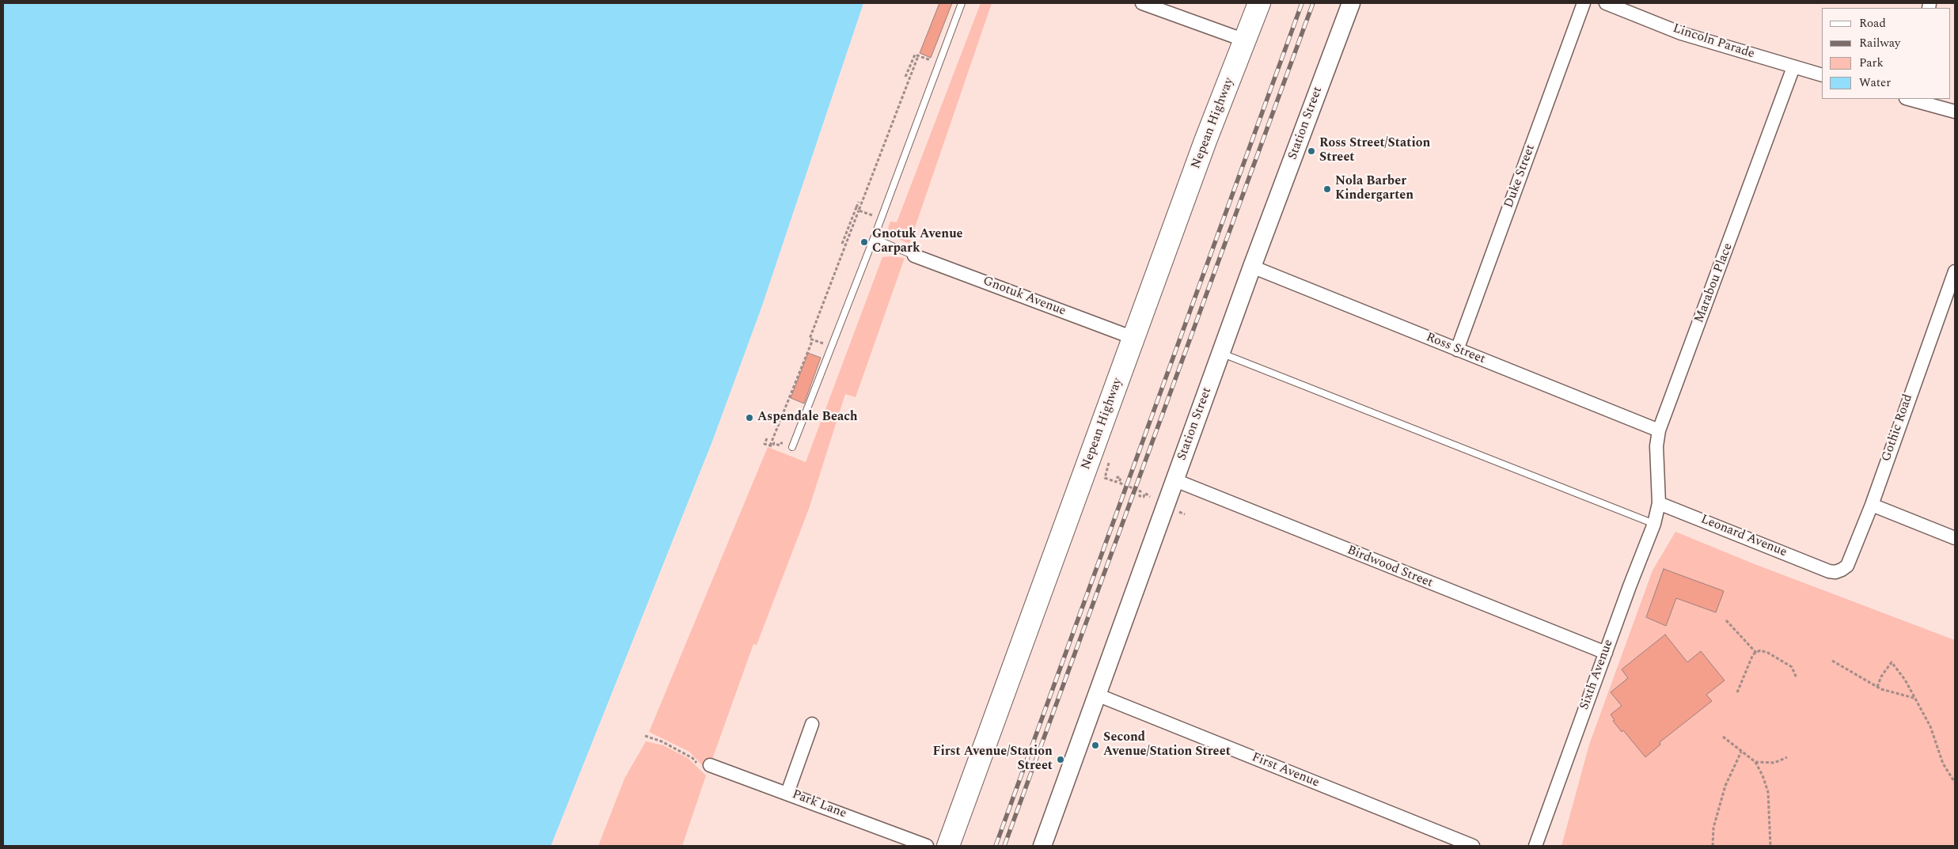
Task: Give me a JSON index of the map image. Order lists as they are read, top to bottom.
{
  "streets": {
    "highway": ["Nepean Highway"],
    "street": [
      "Lincoln Parade",
      "Station Street",
      "Duke Street",
      "Marabou Place",
      "Gnotuk Avenue",
      "Ross Street",
      "Gothic Road",
      "Leonard Avenue",
      "Birdwood Street",
      "Sixth Avenue",
      "First Avenue",
      "Park Lane"
    ]
  },
  "crossings": [
    ["Lincoln Parade", "Marabou Place"],
    ["Nepean Highway", "Gnotuk Avenue"],
    ["Station Street", "Ross Street"],
    ["Station Street", "Birdwood Street"],
    ["Station Street", "First Avenue"],
    ["Duke Street", "Ross Street"],
    ["Marabou Place", "Ross Street"],
    ["Marabou Place", "Leonard Avenue"],
    ["Marabou Place", "Sixth Avenue"],
    ["Gothic Road", "Leonard Avenue"],
    ["Leonard Avenue", "Sixth Avenue"],
    ["Birdwood Street", "Sixth Avenue"]
  ],
  "places": [
    "Ross Street/Station Street",
    "Nola Barber Kindergarten",
    "Gnotuk Avenue Carpark",
    "Aspendale Beach",
    "Second Avenue/Station Street",
    "First Avenue/Station Street"
  ],
  "legend": [
    "Road",
    "Railway",
    "Park",
    "Water"
  ]
}
